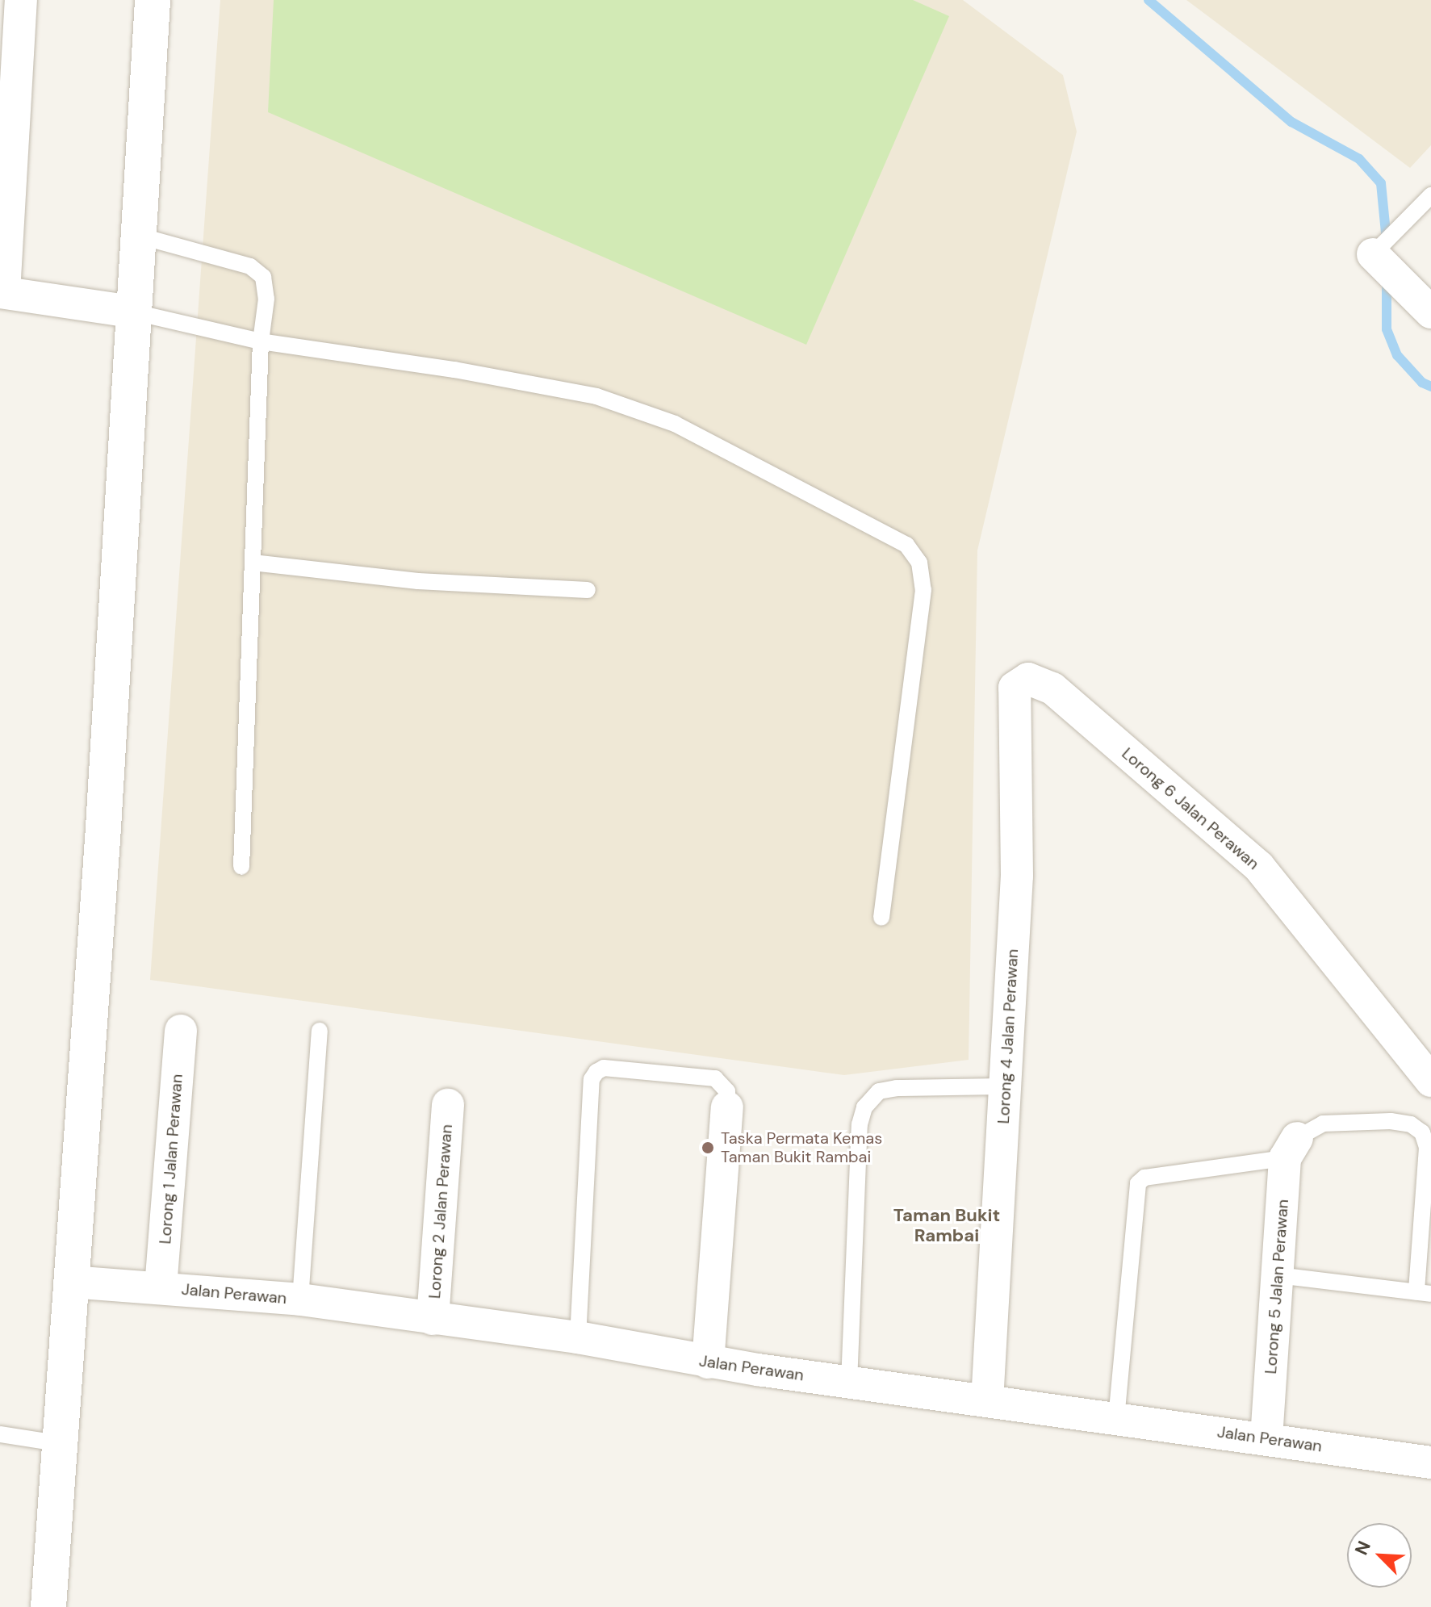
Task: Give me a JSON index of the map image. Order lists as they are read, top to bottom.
{
  "streets": {
    "street": [
      "Lorong 6 Jalan Perawan",
      "Lorong 4 Jalan Perawan",
      "Lorong 1 Jalan Perawan",
      "Lorong 2 Jalan Perawan",
      "Lorong 5 Jalan Perawan",
      "Jalan Perawan"
    ]
  },
  "crossings": [
    ["Lorong 6 Jalan Perawan", "Lorong 4 Jalan Perawan"],
    ["Lorong 4 Jalan Perawan", "Jalan Perawan"],
    ["Lorong 1 Jalan Perawan", "Jalan Perawan"],
    ["Lorong 2 Jalan Perawan", "Jalan Perawan"],
    ["Lorong 5 Jalan Perawan", "Jalan Perawan"]
  ],
  "districts": ["Taman Bukit Rambai"],
  "places": ["Taska Permata Kemas Taman Bukit Rambai"],
  "north": "top left"
}
